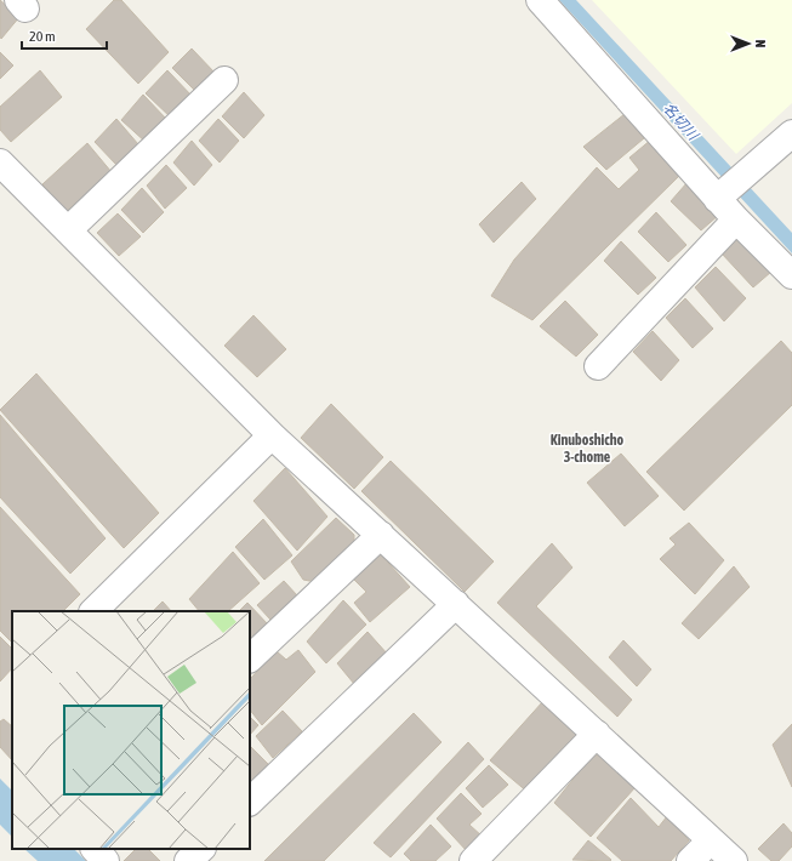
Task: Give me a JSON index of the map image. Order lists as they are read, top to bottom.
{
  "districts": ["Kinuboshicho 3-chome"],
  "water": ["名切川"],
  "scale_bar": "20 m",
  "north": "right"
}
